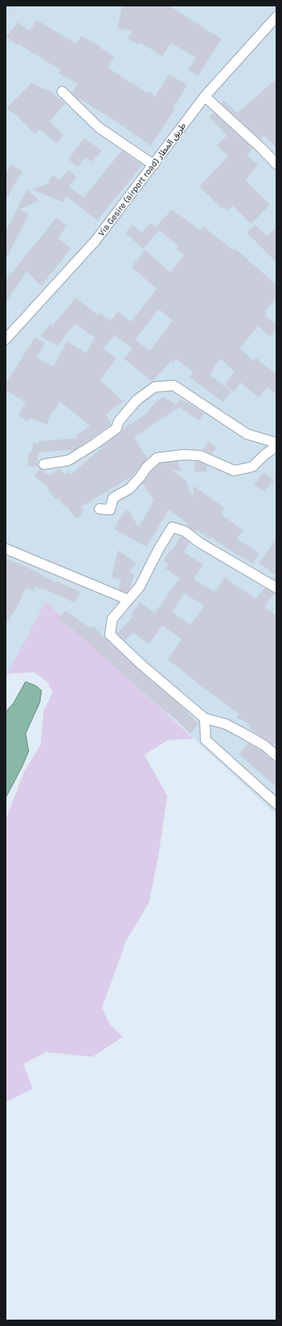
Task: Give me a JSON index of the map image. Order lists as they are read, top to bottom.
{
  "streets": {
    "street": ["Via Gesire (airport road) طريق المطار"]
  }
}
